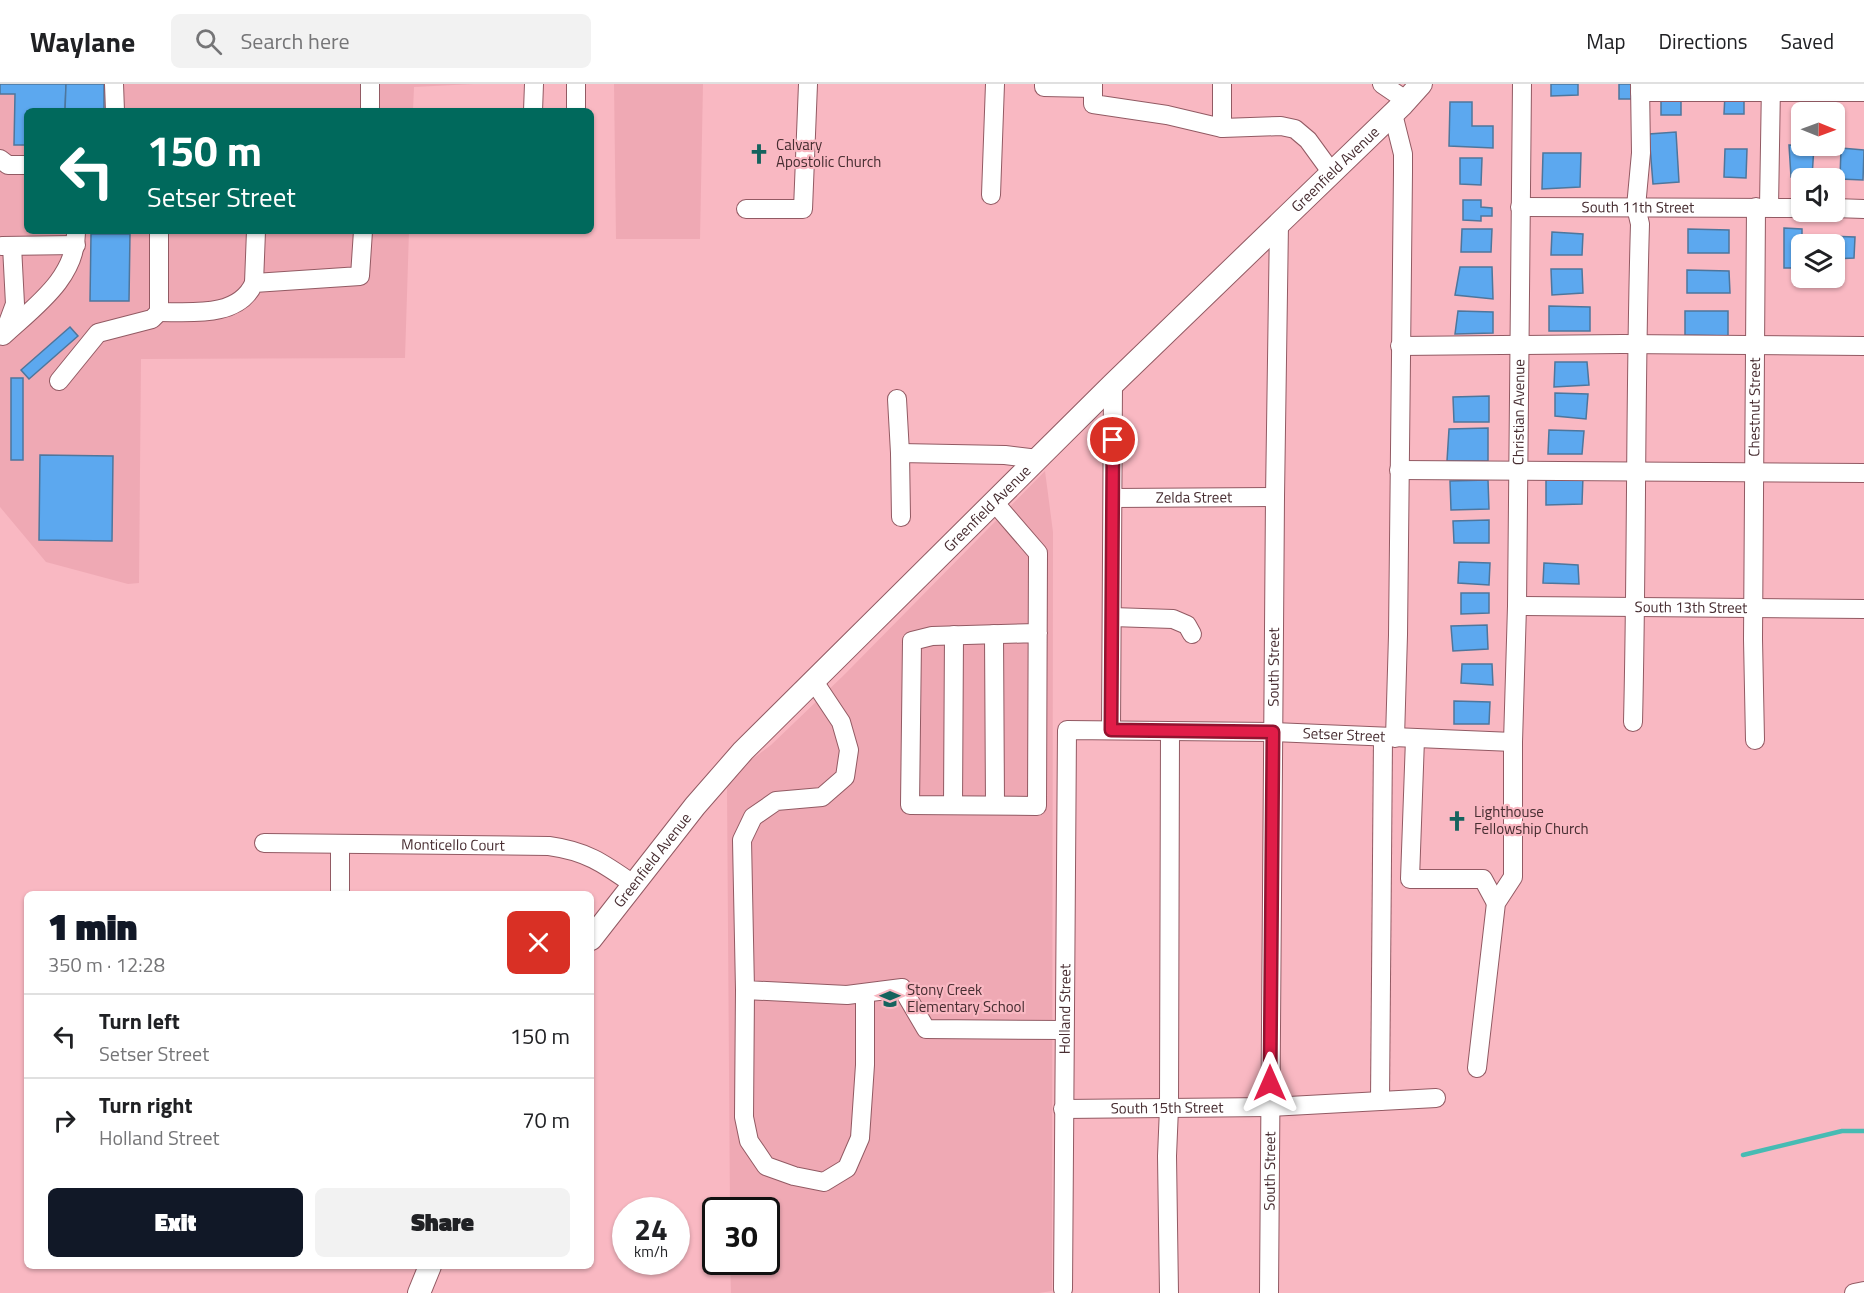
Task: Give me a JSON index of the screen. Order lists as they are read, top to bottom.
{
  "streets": {
    "main road": ["Greenfield Avenue"],
    "street": [
      "South 11th Street",
      "Chestnut Street",
      "Christian Avenue",
      "Zelda Street",
      "South 13th Street",
      "South Street",
      "Setser Street",
      "Monticello Court",
      "Holland Street",
      "South 15th Street"
    ]
  },
  "crossings": [
    ["Greenfield Avenue", "South Street"],
    ["Greenfield Avenue", "Monticello Court"],
    ["South 11th Street", "Chestnut Street"],
    ["South 11th Street", "Christian Avenue"],
    ["Chestnut Street", "South 13th Street"],
    ["Christian Avenue", "South 13th Street"],
    ["Christian Avenue", "Setser Street"],
    ["Zelda Street", "South Street"],
    ["South Street", "Setser Street"],
    ["South Street", "South 15th Street"],
    ["Setser Street", "Holland Street"],
    ["Holland Street", "South 15th Street"]
  ],
  "places": {
    "church": ["Calvary Apostolic Church", "Lighthouse Fellowship Church"],
    "school or university": ["Stony Creek Elementary School"]
  },
  "north": "right",
  "page": {
    "header": "Waylane",
    "search": "Search here",
    "nav": ["Map", "Directions", "Saved"],
    "turn": ["150 m", "Setser Street"],
    "heading": ["1 min", "350 m · 12:28"],
    "list": [
      {
        "name": "Turn left",
        "note": "Setser Street",
        "value": "150 m"
      },
      {
        "name": "Turn right",
        "note": "Holland Street",
        "value": "70 m"
      }
    ],
    "buttons": ["Exit", "Share"],
    "speed": "24 km/h",
    "limit": "30"
  }
}
